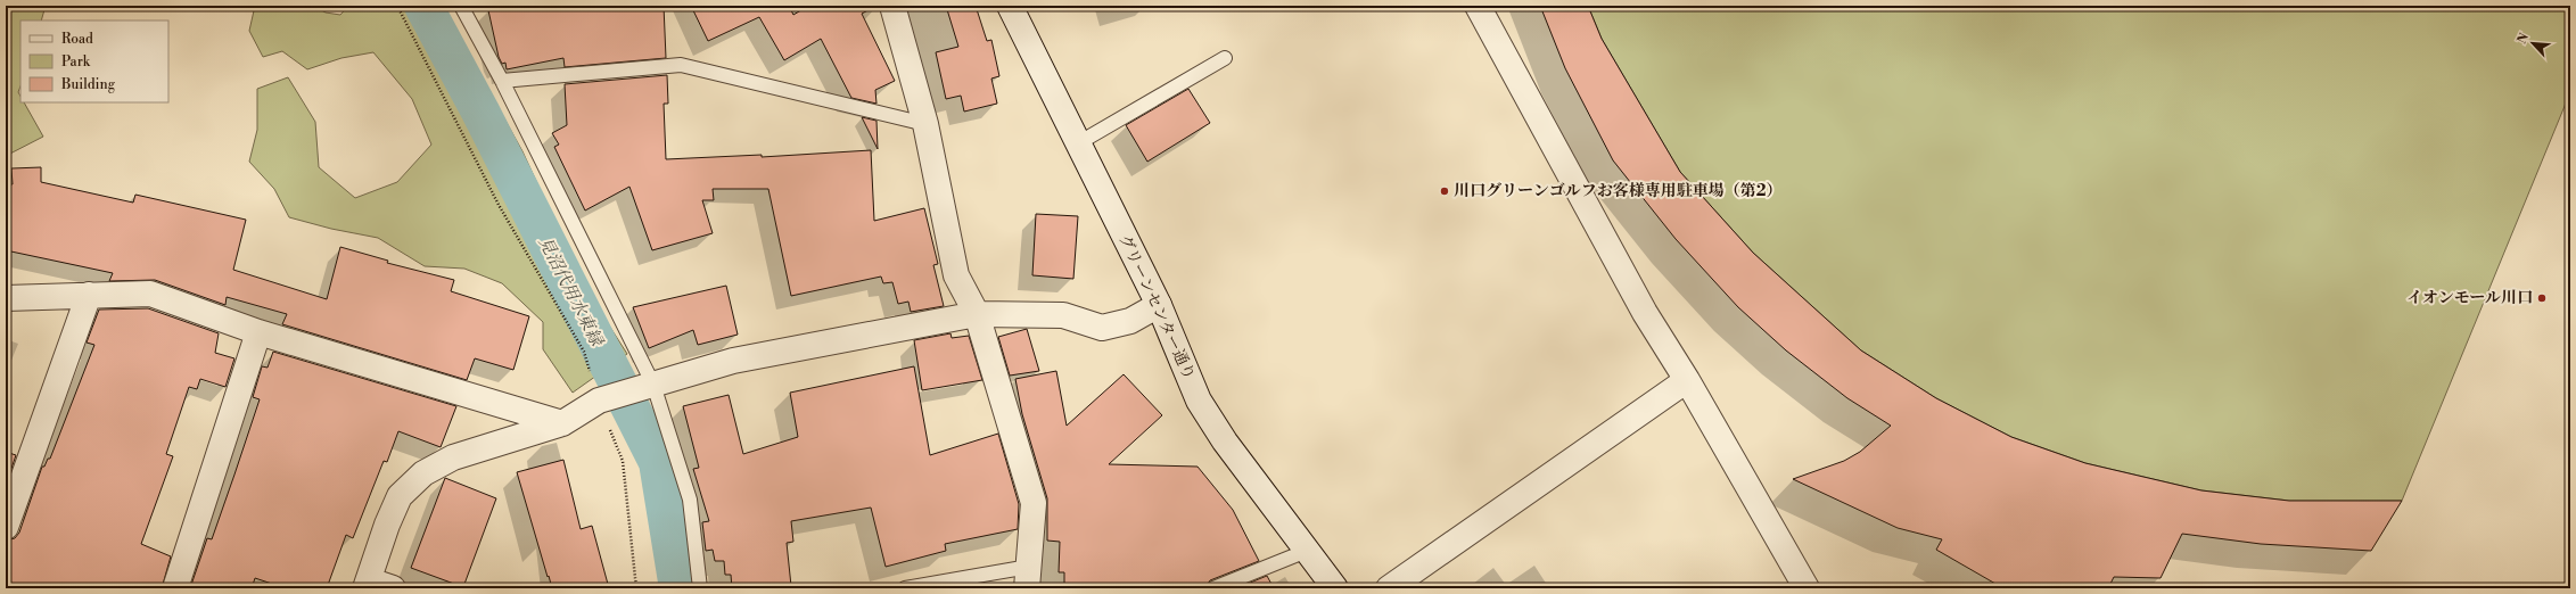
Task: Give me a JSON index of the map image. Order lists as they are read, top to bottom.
{
  "streets": {
    "street": ["グリーンセンター通り"]
  },
  "water": ["見沼代用水東縁"],
  "places": ["川口グリーンゴルフお客様専用駐車場（第2）", "イオンモール川口"],
  "legend": ["Road", "Park", "Building"],
  "north": "top left"
}
